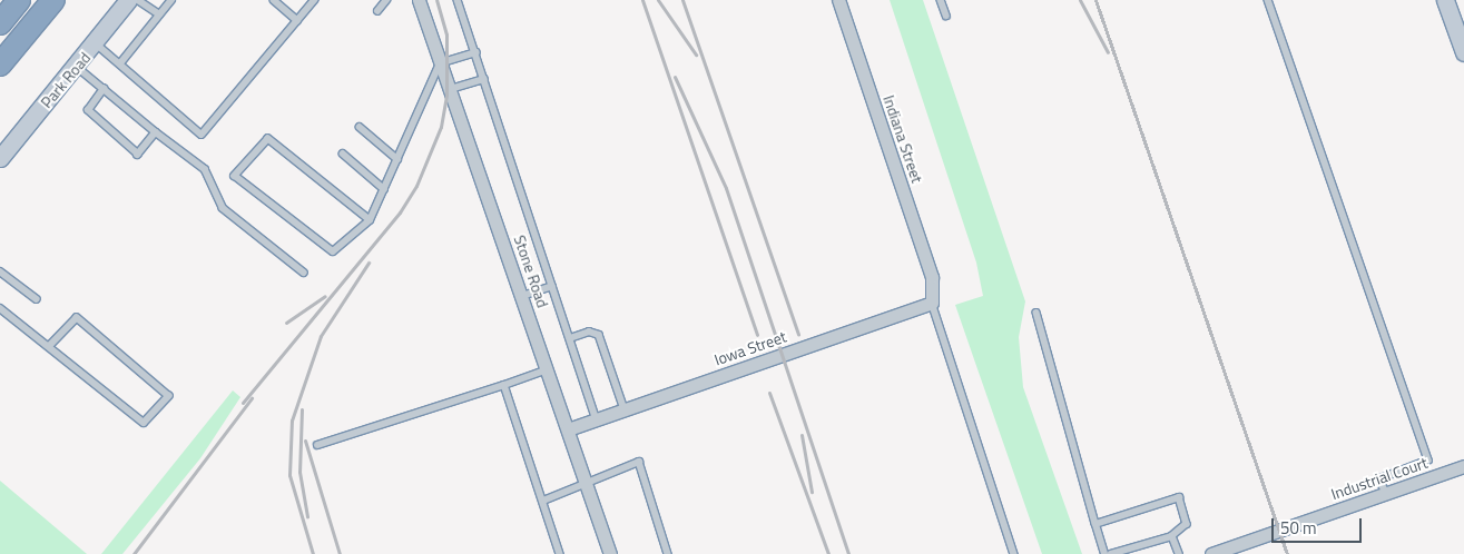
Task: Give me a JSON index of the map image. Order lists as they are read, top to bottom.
{
  "streets": {
    "street": [
      "Park Road",
      "Indiana Street",
      "Stone Road",
      "Iowa Street",
      "Industrial Court"
    ]
  },
  "crossings": [
    ["Indiana Street", "Iowa Street"],
    ["Stone Road", "Iowa Street"]
  ],
  "scale_bar": "50 m"
}
